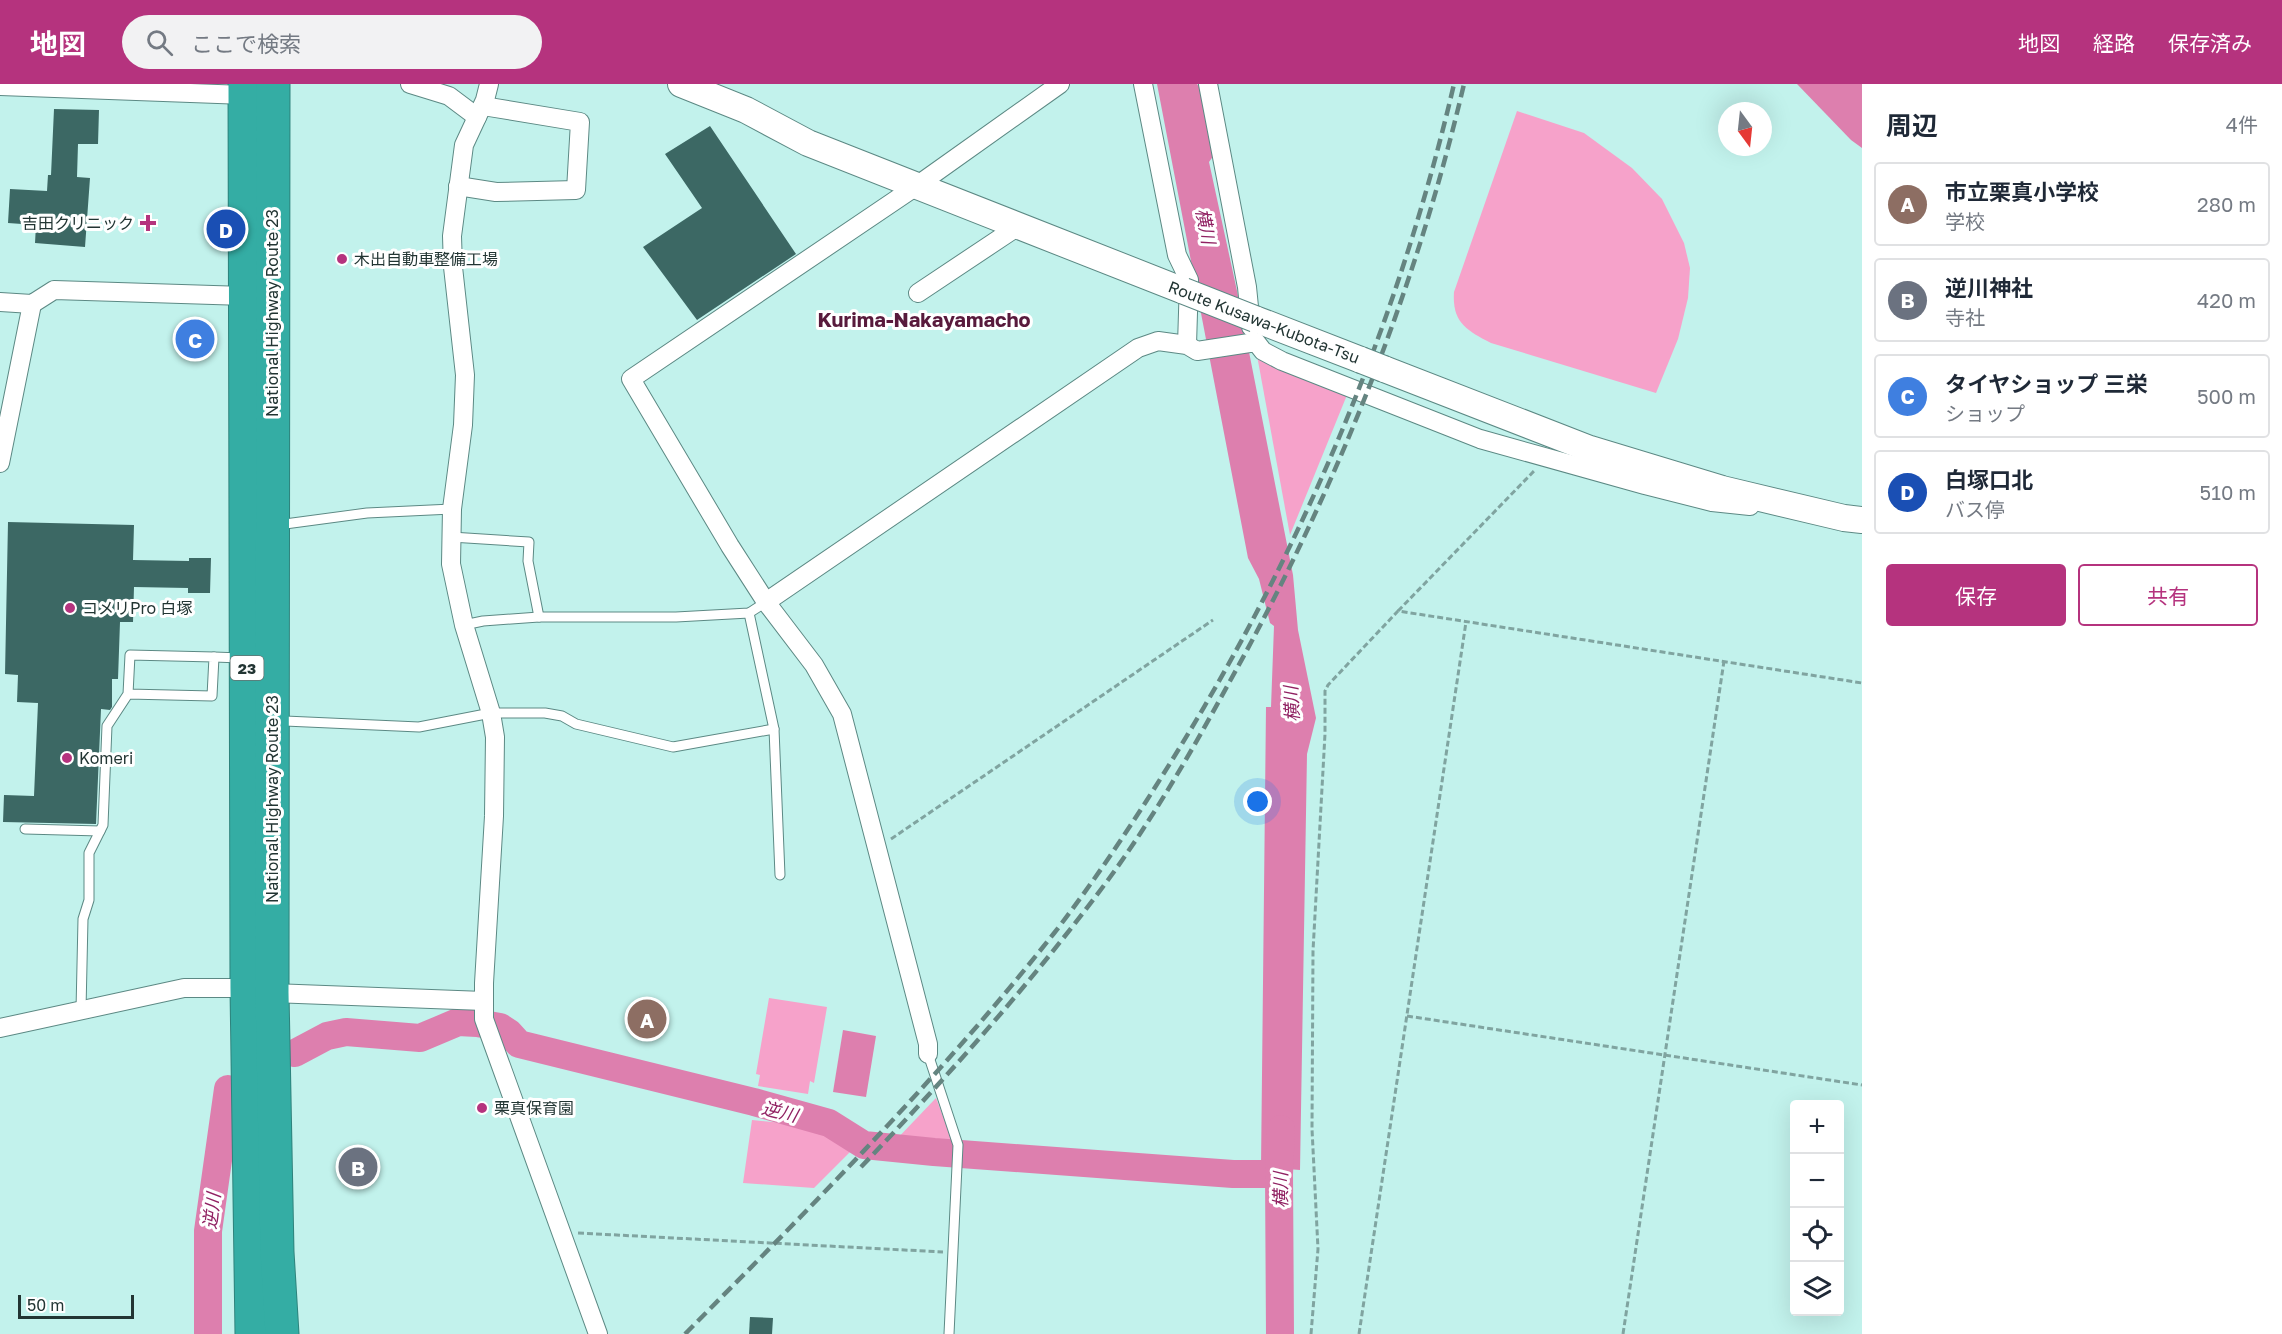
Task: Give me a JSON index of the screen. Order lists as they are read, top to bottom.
{
  "streets": {
    "highway": ["National Highway Route 23", "23"],
    "main road": ["Route Kusawa-Kubota-Tsu"]
  },
  "districts": ["Kurima-Nakayamacho"],
  "water": ["横川", "逆川"],
  "places": {
    "health": ["吉田クリニック"],
    "other": [
      "木出自動車整備工場",
      "コメリPro 白塚",
      "Komeri",
      "栗真保育園"
    ]
  },
  "scale_bar": "50 m",
  "north": "bottom",
  "page": {
    "header": "地図",
    "search": "ここで検索",
    "nav": ["地図", "経路", "保存済み"],
    "heading": ["周辺", "4件"],
    "list": [
      {
        "mark": "A",
        "name": "市立栗真小学校",
        "note": "学校",
        "value": "280 m"
      },
      {
        "mark": "B",
        "name": "逆川神社",
        "note": "寺社",
        "value": "420 m"
      },
      {
        "mark": "C",
        "name": "タイヤショップ 三栄",
        "note": "ショップ",
        "value": "500 m"
      },
      {
        "mark": "D",
        "name": "白塚口北",
        "note": "バス停",
        "value": "510 m"
      }
    ],
    "pins": [
      "D",
      "C",
      "A",
      "B"
    ],
    "buttons": ["保存", "共有"],
    "map_buttons": ["+", "−"],
    "scale": "50 m"
  }
}
